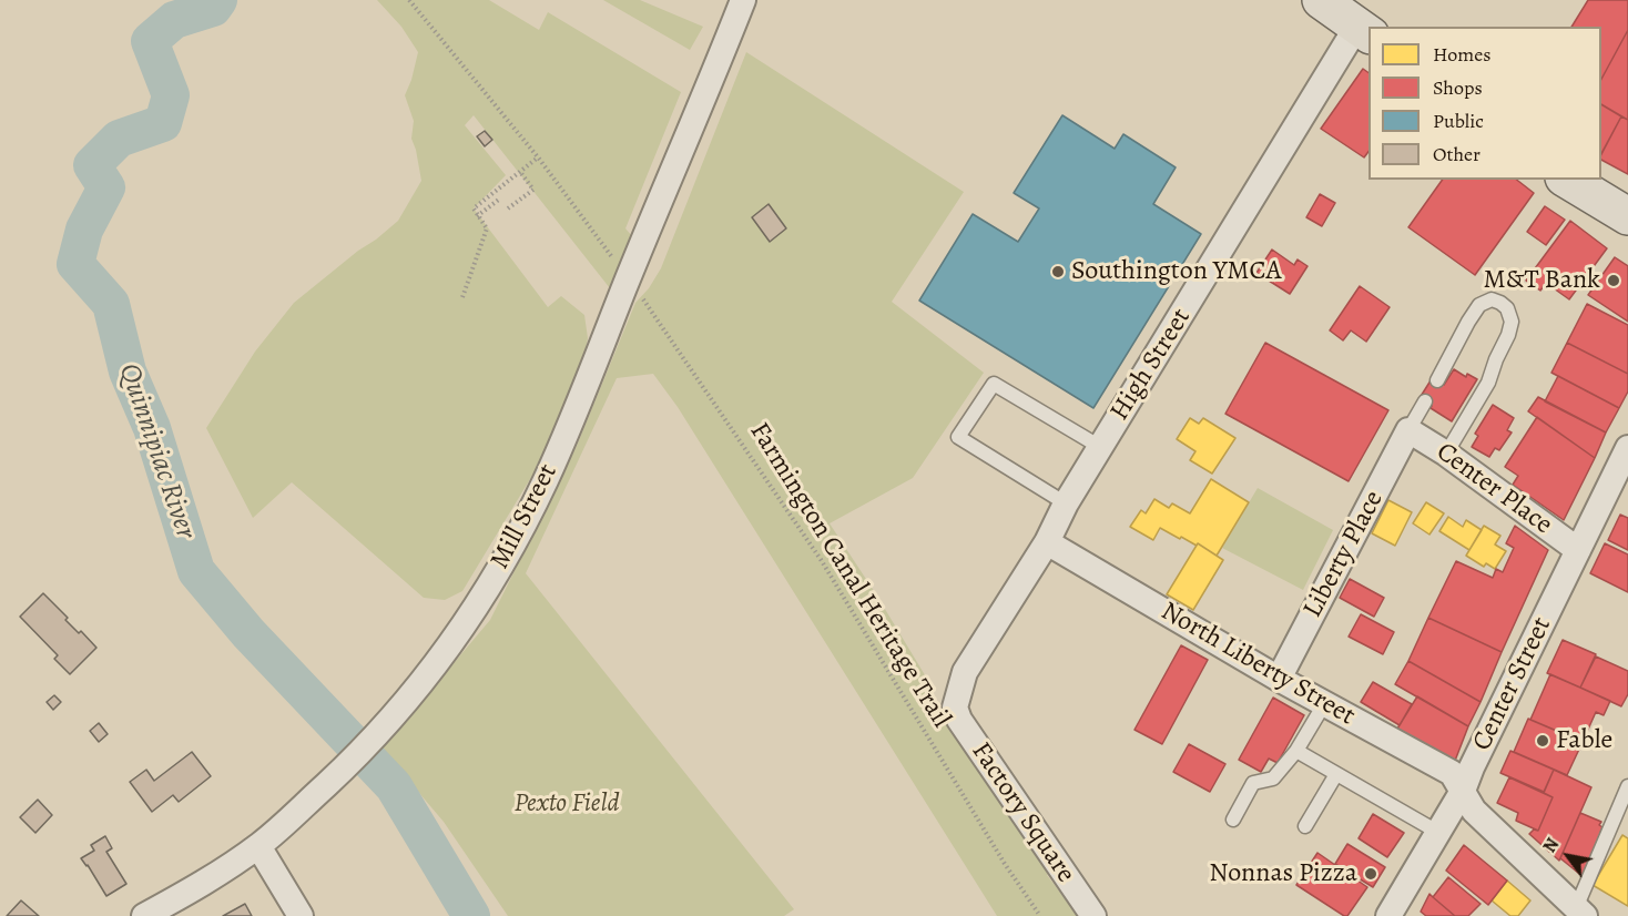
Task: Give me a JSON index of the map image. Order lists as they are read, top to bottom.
{
  "streets": {
    "street": [
      "High Street",
      "Center Place",
      "Mill Street",
      "Liberty Place",
      "North Liberty Street",
      "Center Street",
      "Factory Square"
    ],
    "path": ["Farmington Canal Heritage Trail"]
  },
  "crossings": [
    ["High Street", "North Liberty Street"],
    ["High Street", "Factory Square"],
    ["Center Place", "Liberty Place"],
    ["Center Place", "Center Street"],
    ["Liberty Place", "North Liberty Street"],
    ["North Liberty Street", "Center Street"]
  ],
  "water": ["Quinnipiac River"],
  "parks": ["Pexto Field"],
  "places": [
    "Southington YMCA",
    "M&T Bank",
    "Fable",
    "Nonnas Pizza"
  ],
  "legend": [
    "Homes",
    "Shops",
    "Public",
    "Other"
  ],
  "north": "top left"
}
